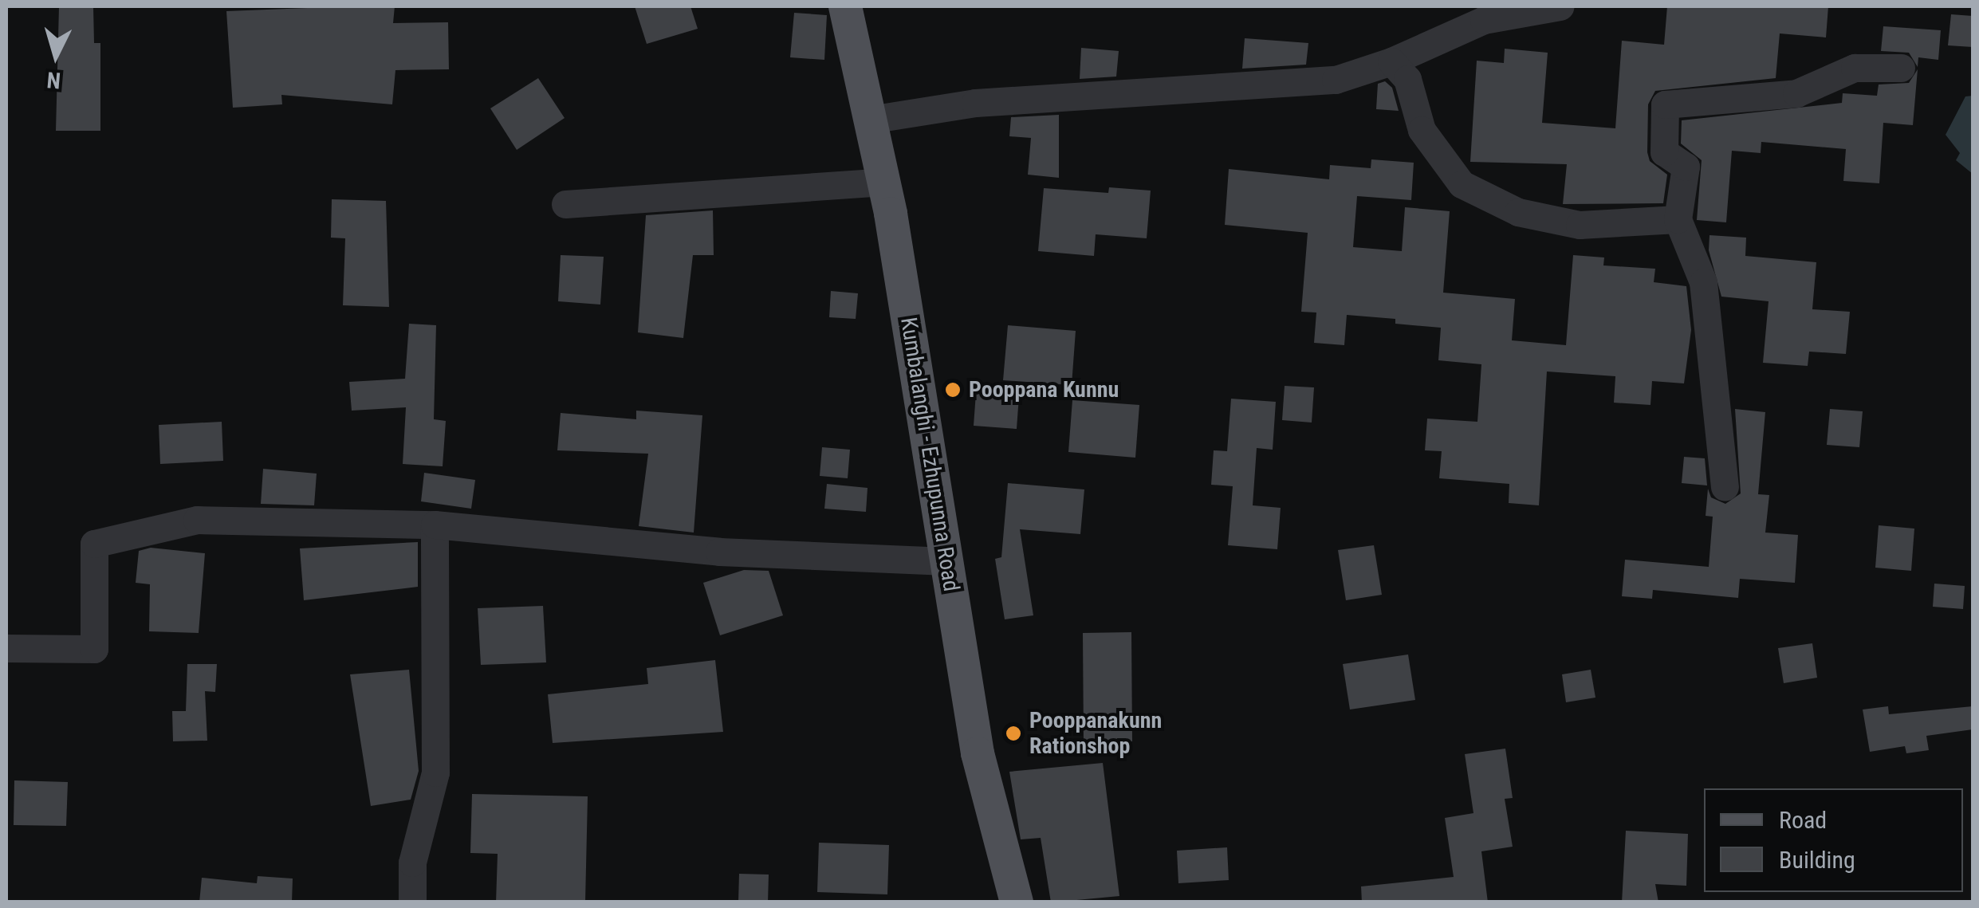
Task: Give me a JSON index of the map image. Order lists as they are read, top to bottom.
{
  "streets": {
    "main road": ["Kumbalanghi - Ezhupunna Road"]
  },
  "places": ["Pooppana Kunnu", "Pooppanakunn Rationshop"],
  "legend": ["Road", "Building"],
  "north": "bottom"
}
